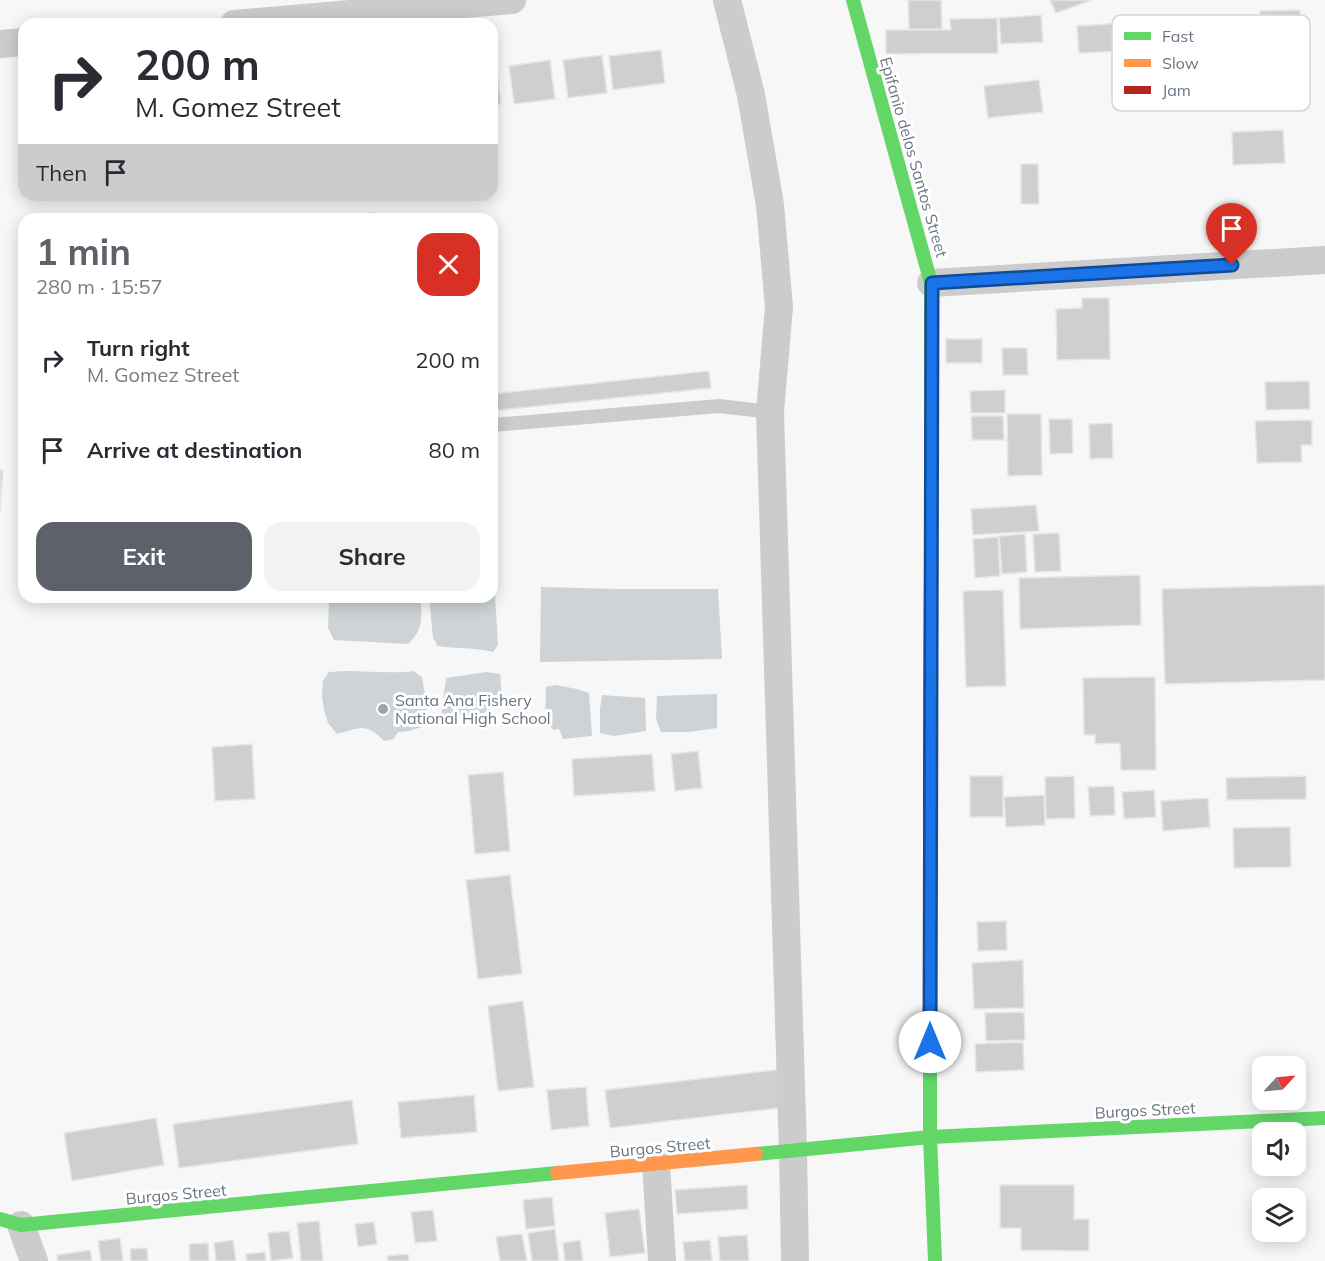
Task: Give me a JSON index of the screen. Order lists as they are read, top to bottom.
{
  "streets": {
    "street": ["Epifanio delos Santos Street", "Burgos Street"]
  },
  "crossings": [
    ["Epifanio delos Santos Street", "Burgos Street"]
  ],
  "places": ["Santa Ana Fishery National High School"],
  "legend": ["Fast", "Slow", "Jam"],
  "north": "top right",
  "page": {
    "turn": ["200 m", "M. Gomez Street"],
    "then": "Then",
    "heading": ["1 min", "280 m · 15:57"],
    "list": [
      {
        "name": "Turn right",
        "note": "M. Gomez Street",
        "value": "200 m"
      },
      {
        "name": "Arrive at destination",
        "value": "80 m"
      }
    ],
    "buttons": ["Exit", "Share"]
  }
}
